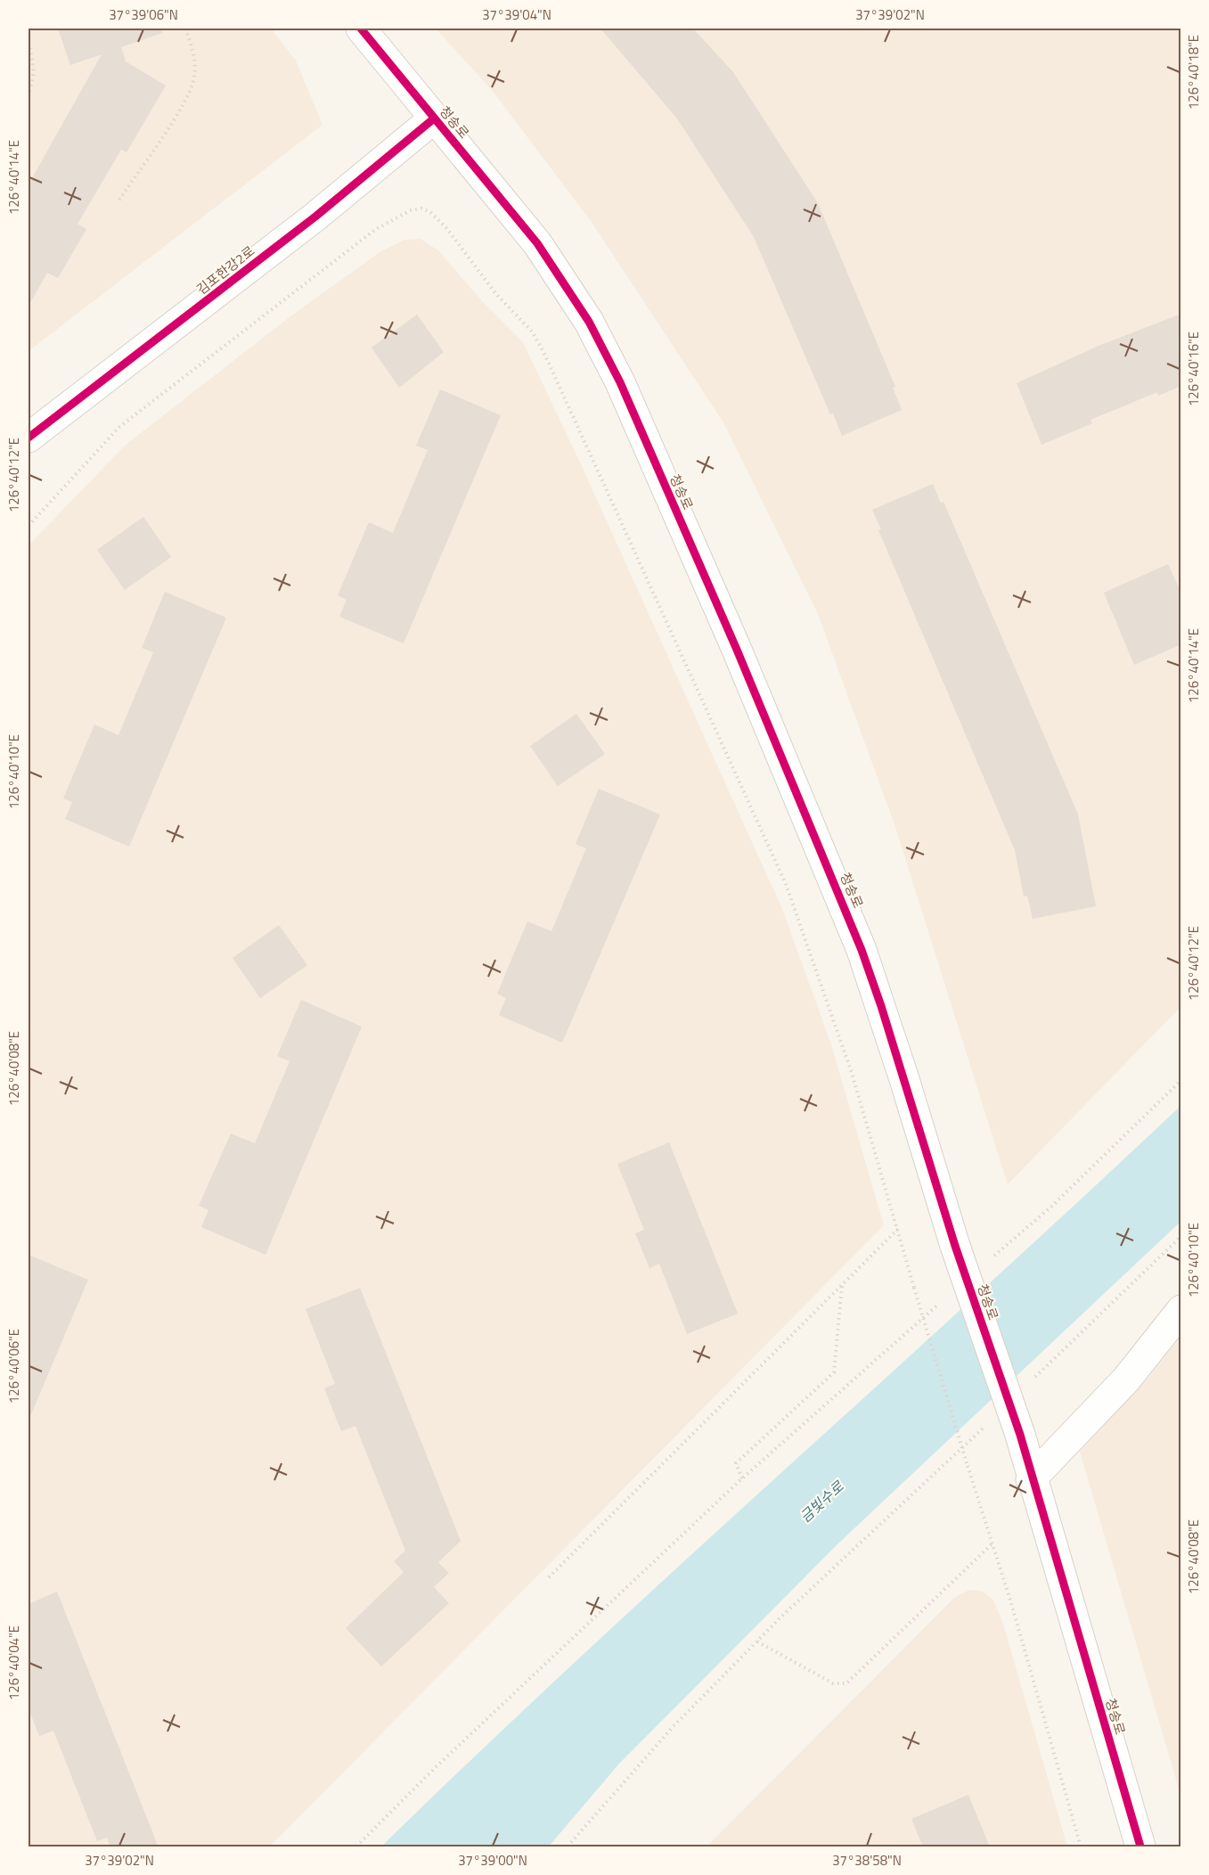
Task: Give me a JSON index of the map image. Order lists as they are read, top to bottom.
{
  "streets": {
    "street": ["청송로", "김포한강2로"]
  },
  "crossings": [
    ["청송로", "김포한강2로"]
  ],
  "water": ["금빛수로"],
  "coordinates": [
    "37°39'06\"N",
    "37°39'04\"N",
    "37°39'02\"N",
    "126°40'18\"E",
    "126°40'14\"E",
    "126°40'16\"E",
    "126°40'12\"E",
    "126°40'10\"E",
    "126°40'08\"E",
    "126°40'06\"E",
    "126°40'04\"E",
    "37°39'00\"N",
    "37°38'58\"N"
  ]
}
